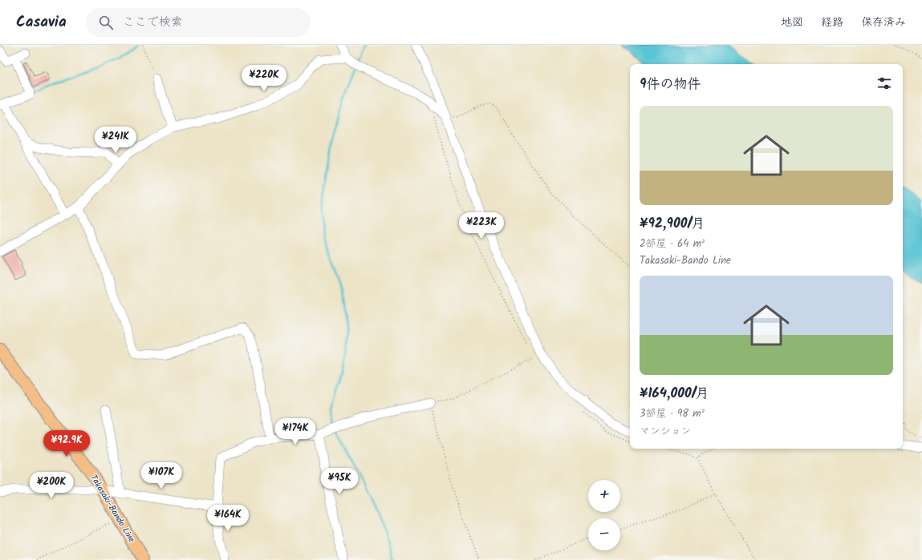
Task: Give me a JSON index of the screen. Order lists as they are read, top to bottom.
{
  "streets": {
    "main road": ["Takasaki-Bando Line"]
  },
  "page": {
    "header": "Casavia",
    "search": "ここで検索",
    "nav": ["地図", "経路", "保存済み"],
    "heading": "9件の物件",
    "price": [
      "¥220K",
      "¥241K",
      "¥223K",
      "¥174K",
      "¥92.9K",
      "¥107K",
      "¥95K",
      "¥200K",
      "¥164K"
    ],
    "list": [
      {
        "name": "¥92,900/月",
        "note": "2部屋 · 64 m² · Takasaki-Bando Line"
      },
      {
        "name": "¥164,000/月",
        "note": "3部屋 · 98 m² · マンション"
      }
    ],
    "map_buttons": ["+", "−"]
  }
}
